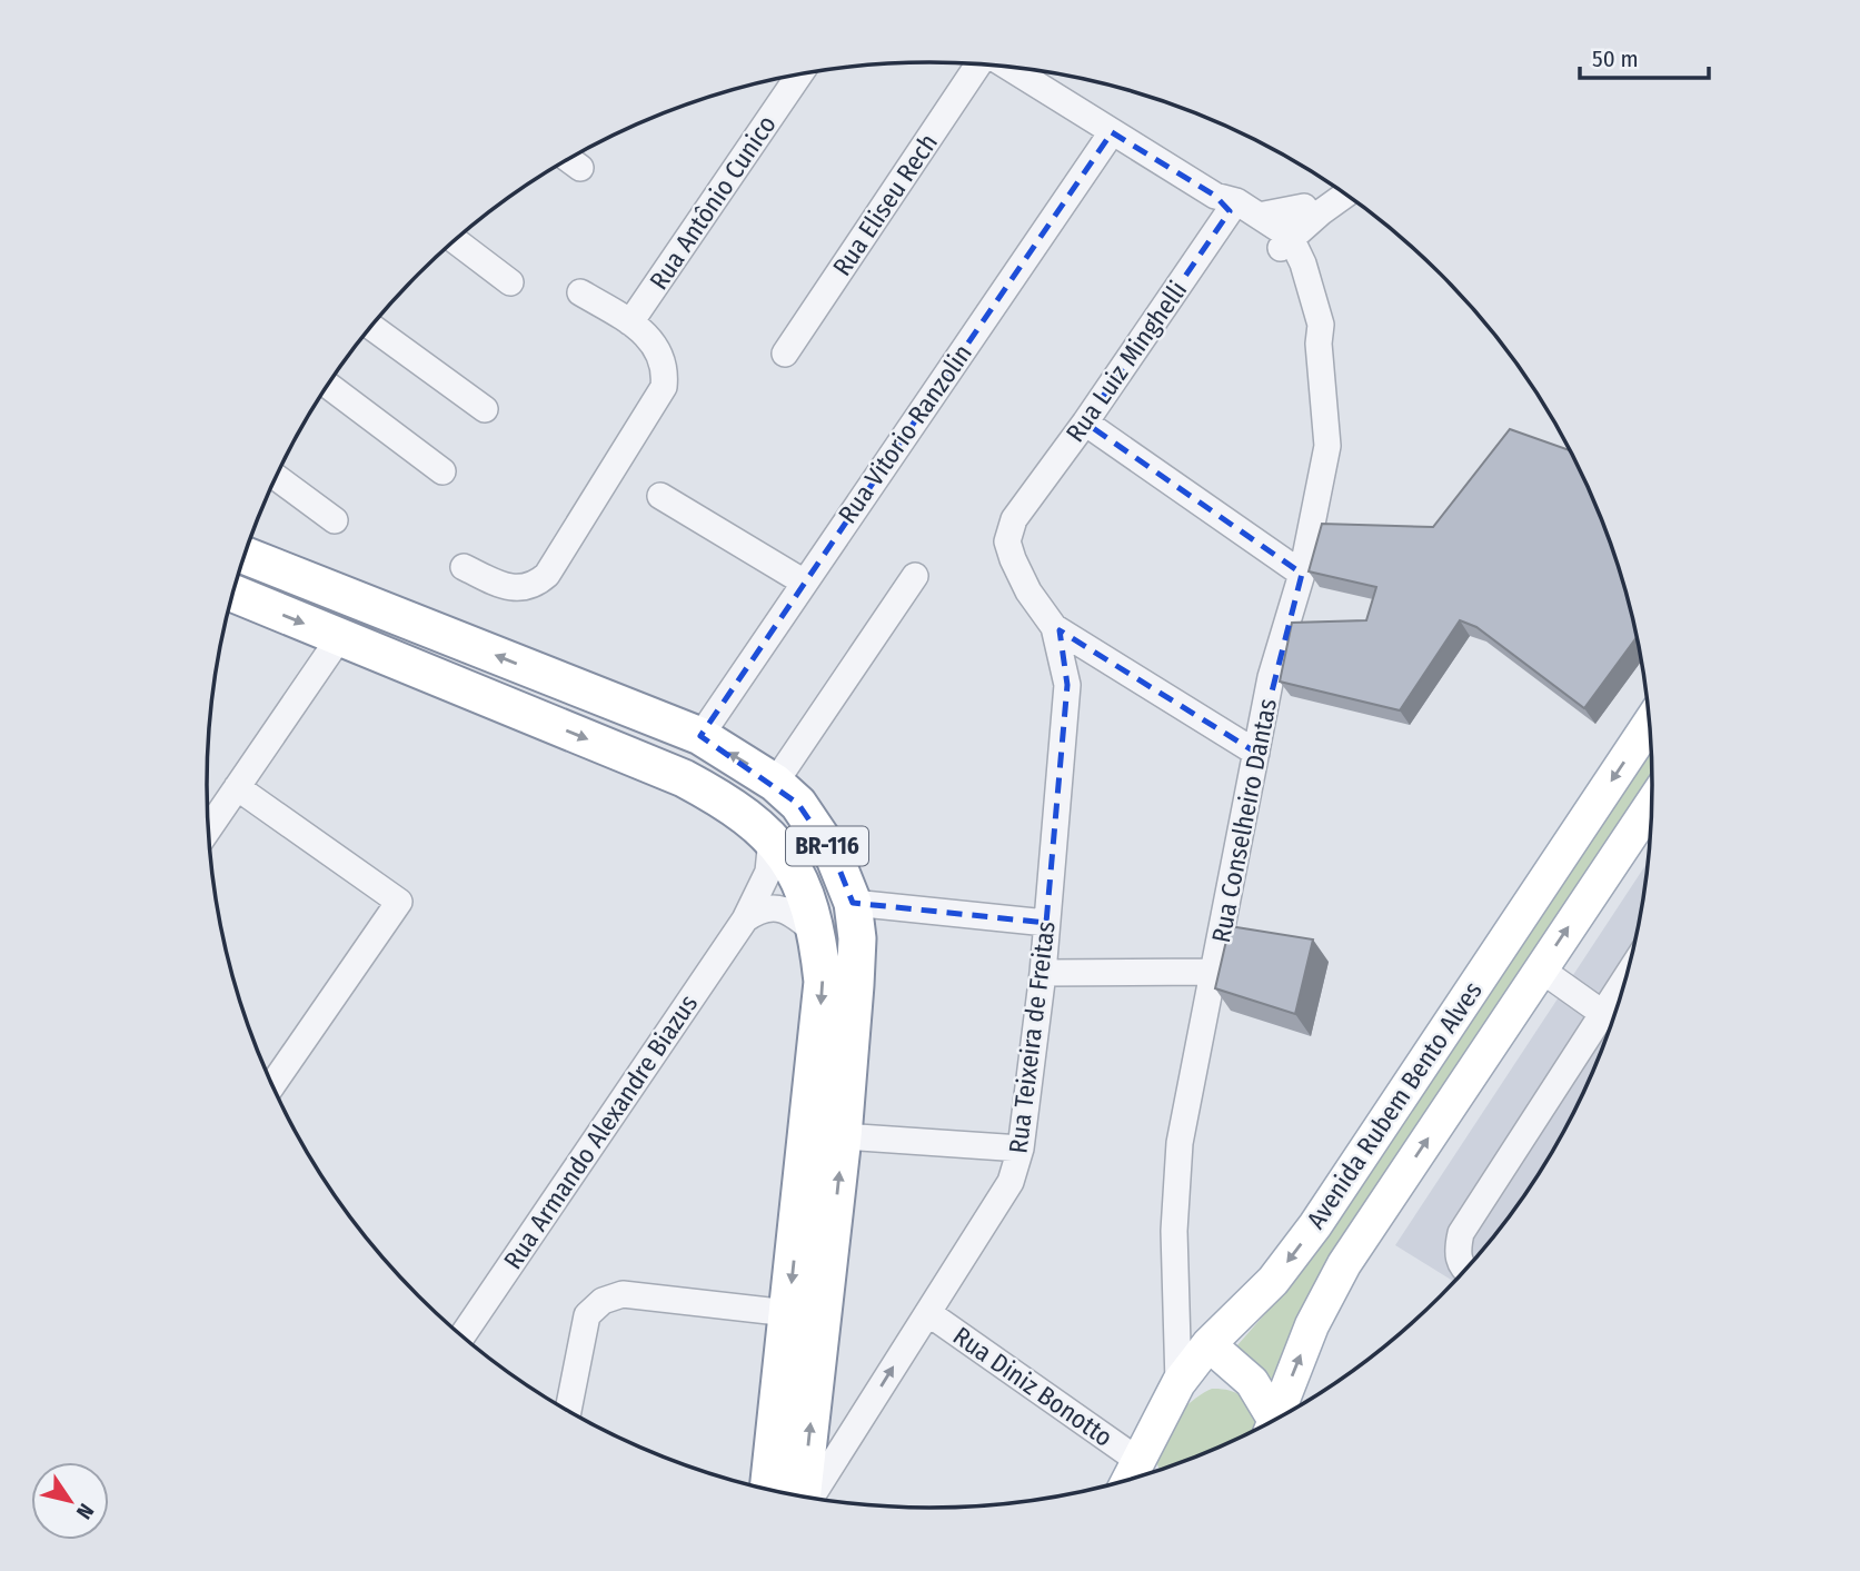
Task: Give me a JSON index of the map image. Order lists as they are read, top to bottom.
{
  "streets": {
    "highway": ["BR-116"],
    "main road": ["Avenida Rubem Bento Alves"],
    "street": [
      "Rua Antônio Cunico",
      "Rua Eliseu Rech",
      "Rua Luiz Minghelli",
      "Rua Vitorio Ranzolin",
      "Rua Conselheiro Dantas",
      "Rua Teixeira de Freitas",
      "Rua Armando Alexandre Biazus",
      "Rua Diniz Bonotto"
    ]
  },
  "crossings": [
    ["Rua Luiz Minghelli", "Rua Teixeira de Freitas"],
    ["Rua Vitorio Ranzolin", "BR-116"],
    ["Rua Conselheiro Dantas", "Avenida Rubem Bento Alves"],
    ["BR-116", "Rua Armando Alexandre Biazus"],
    ["Rua Teixeira de Freitas", "Rua Diniz Bonotto"],
    ["Avenida Rubem Bento Alves", "Rua Diniz Bonotto"]
  ],
  "scale_bar": "50 m",
  "north": "bottom right"
}
